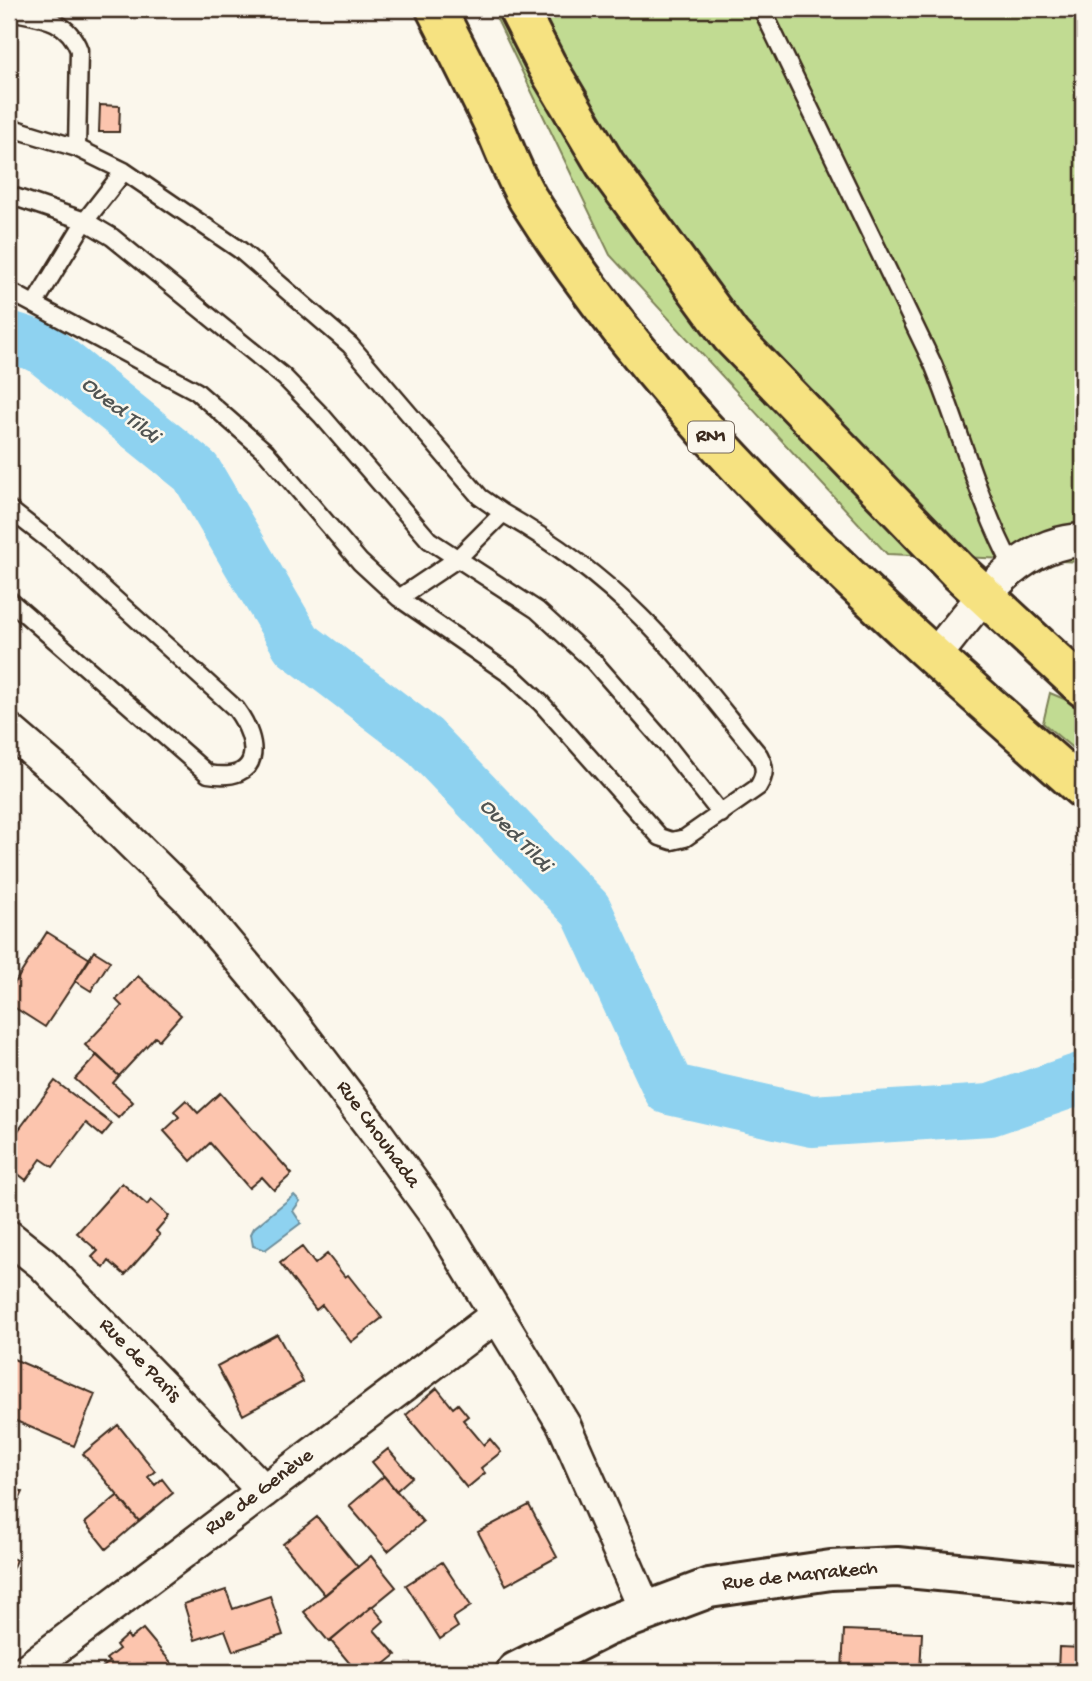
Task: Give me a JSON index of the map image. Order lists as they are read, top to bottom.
{
  "streets": {
    "highway": ["RN1"],
    "street": [
      "Rue Chouhada",
      "Rue de Paris",
      "Rue de Genève",
      "Rue de Marrakech"
    ]
  },
  "crossings": [
    ["Rue Chouhada", "Rue de Genève"],
    ["Rue Chouhada", "Rue de Marrakech"],
    ["Rue de Paris", "Rue de Genève"]
  ],
  "water": ["Oued Tildi"]
}
